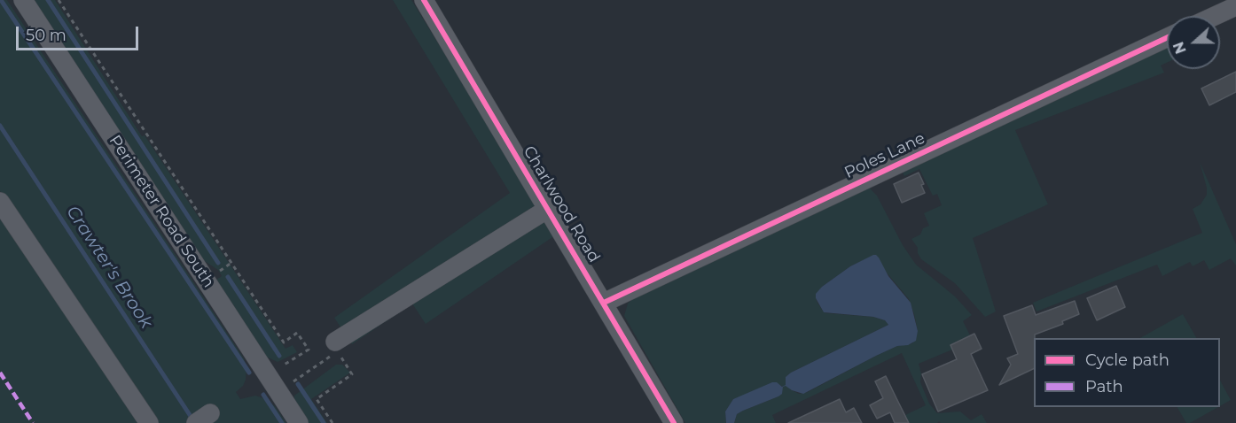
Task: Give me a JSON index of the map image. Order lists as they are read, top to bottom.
{
  "streets": {
    "street": ["Poles Lane", "Charlwood Road", "Perimeter Road South"]
  },
  "crossings": [
    ["Poles Lane", "Charlwood Road"]
  ],
  "water": ["Crawter's Brook"],
  "legend": ["Cycle path", "Path"],
  "scale_bar": "50 m",
  "north": "left"
}
